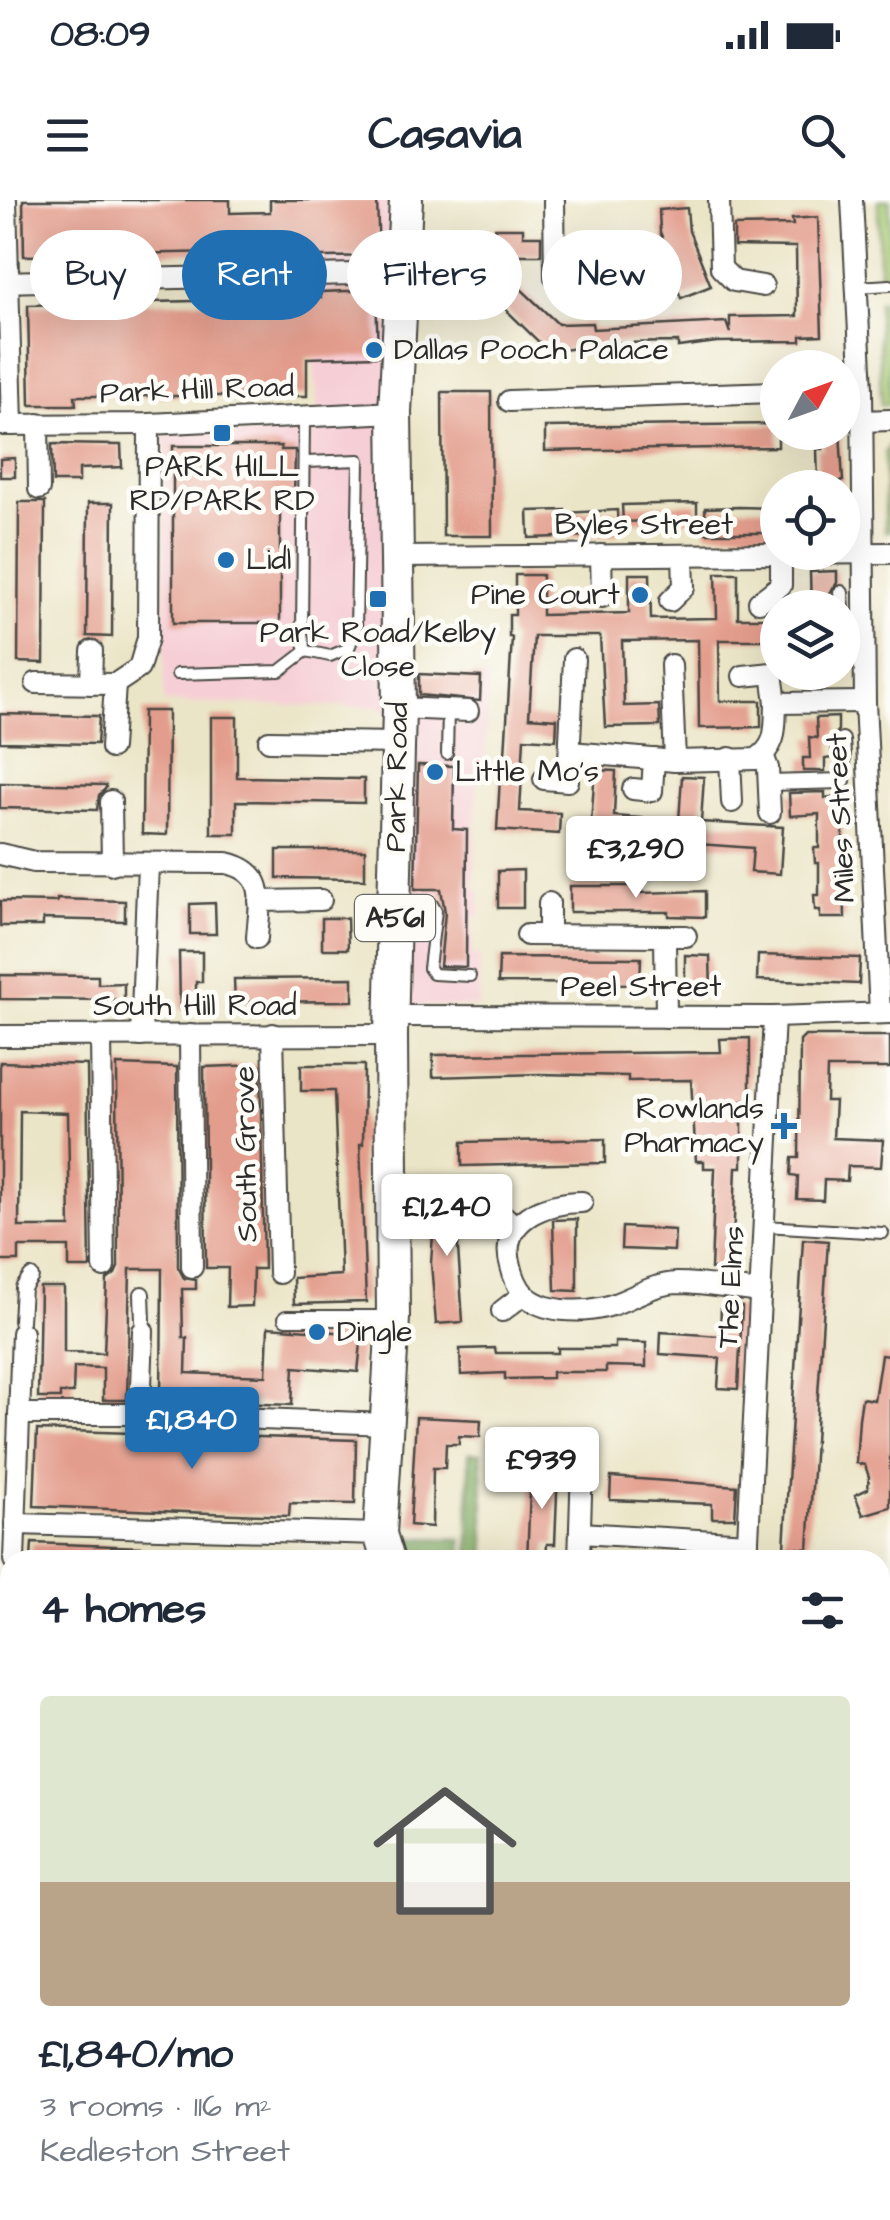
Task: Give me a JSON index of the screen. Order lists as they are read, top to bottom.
{
  "streets": {
    "highway": ["Park Road", "A561"],
    "street": [
      "Park Hill Road",
      "Byles Street",
      "Miles Street",
      "Peel Street",
      "South Hill Road",
      "South Grove",
      "The Elms"
    ]
  },
  "crossings": [
    ["Park Hill Road", "Park Road"],
    ["Byles Street", "Park Road"],
    ["Byles Street", "Miles Street"],
    ["Park Road", "Peel Street"],
    ["Park Road", "South Hill Road"],
    ["Miles Street", "Peel Street"],
    ["Peel Street", "South Hill Road"],
    ["Peel Street", "The Elms"],
    ["South Hill Road", "South Grove"]
  ],
  "places": {
    "other": [
      "Dallas Pooch Palace",
      "Lidl",
      "Pine Court",
      "Little Mo's",
      "Dingle"
    ],
    "transit": ["PARK HILL RD/PARK RD", "Park Road/Kelby Close"],
    "health": ["Rowlands Pharmacy"]
  },
  "north": "top right",
  "page": {
    "status": "08:09",
    "header": "Casavia",
    "chip": [
      "Buy",
      "Rent",
      "Filters",
      "New"
    ],
    "price": [
      "£3,290",
      "£1,240",
      "£1,840",
      "£939"
    ],
    "heading": "4 homes",
    "list": [
      {
        "name": "£1,840/mo",
        "note": "3 rooms · 116 m² · Kedleston Street"
      }
    ]
  }
}
